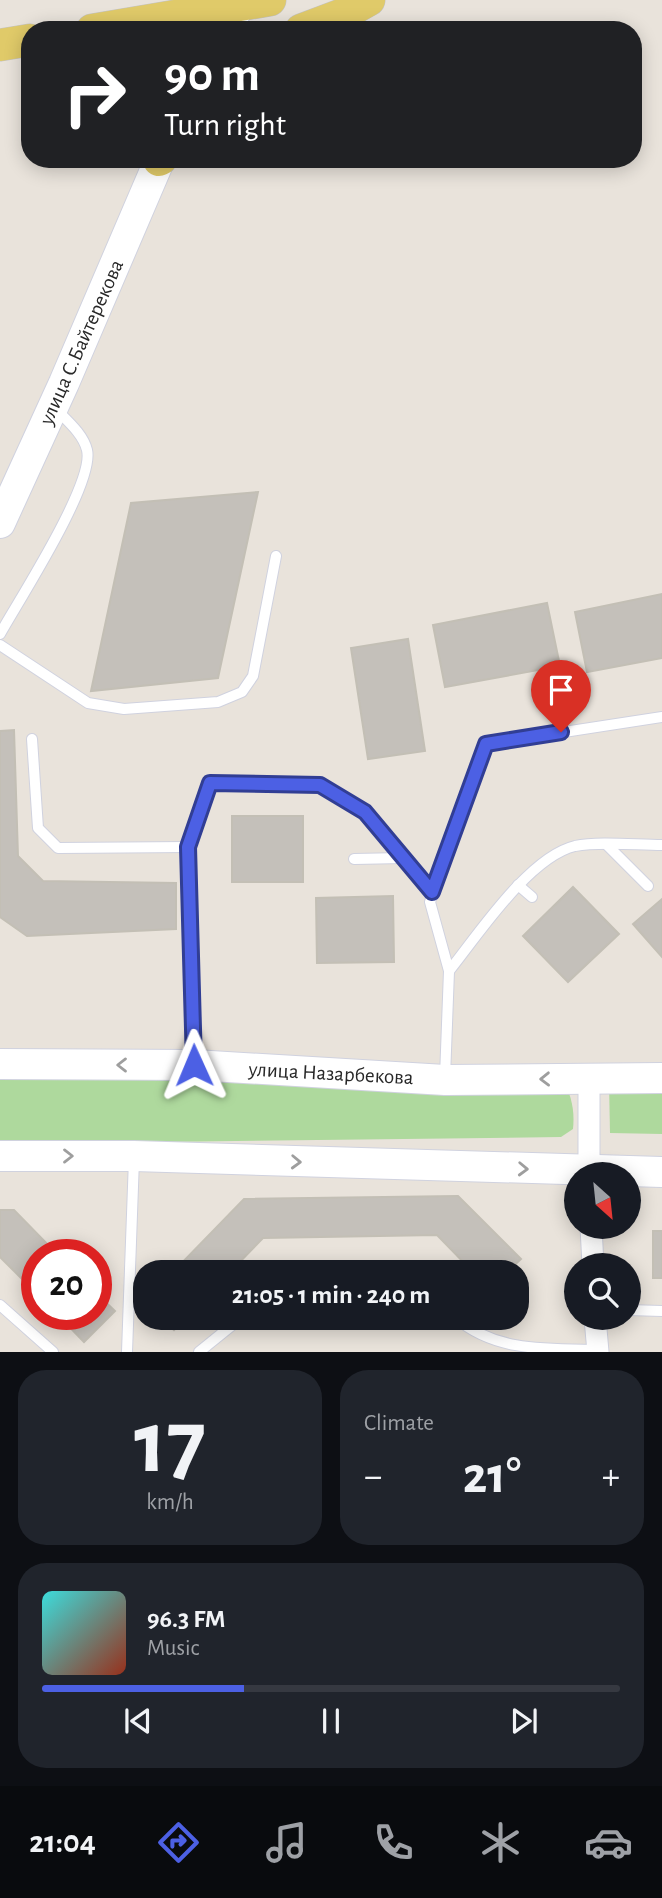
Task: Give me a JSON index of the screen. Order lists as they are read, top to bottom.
{
  "streets": {
    "street": ["улица С.Байтерекова", "улица Назарбекова"]
  },
  "north": "bottom right",
  "page": {
    "turn": ["90 m", "Turn right"],
    "limit": "20",
    "trip": "21:05 · 1 min · 240 m",
    "tile": [
      ["17", "km/h"],
      "Climate"
    ],
    "heat": ["−", "21°", "+"],
    "song": ["96.3 FM", "Music"],
    "tabs": "21:04"
  }
}
